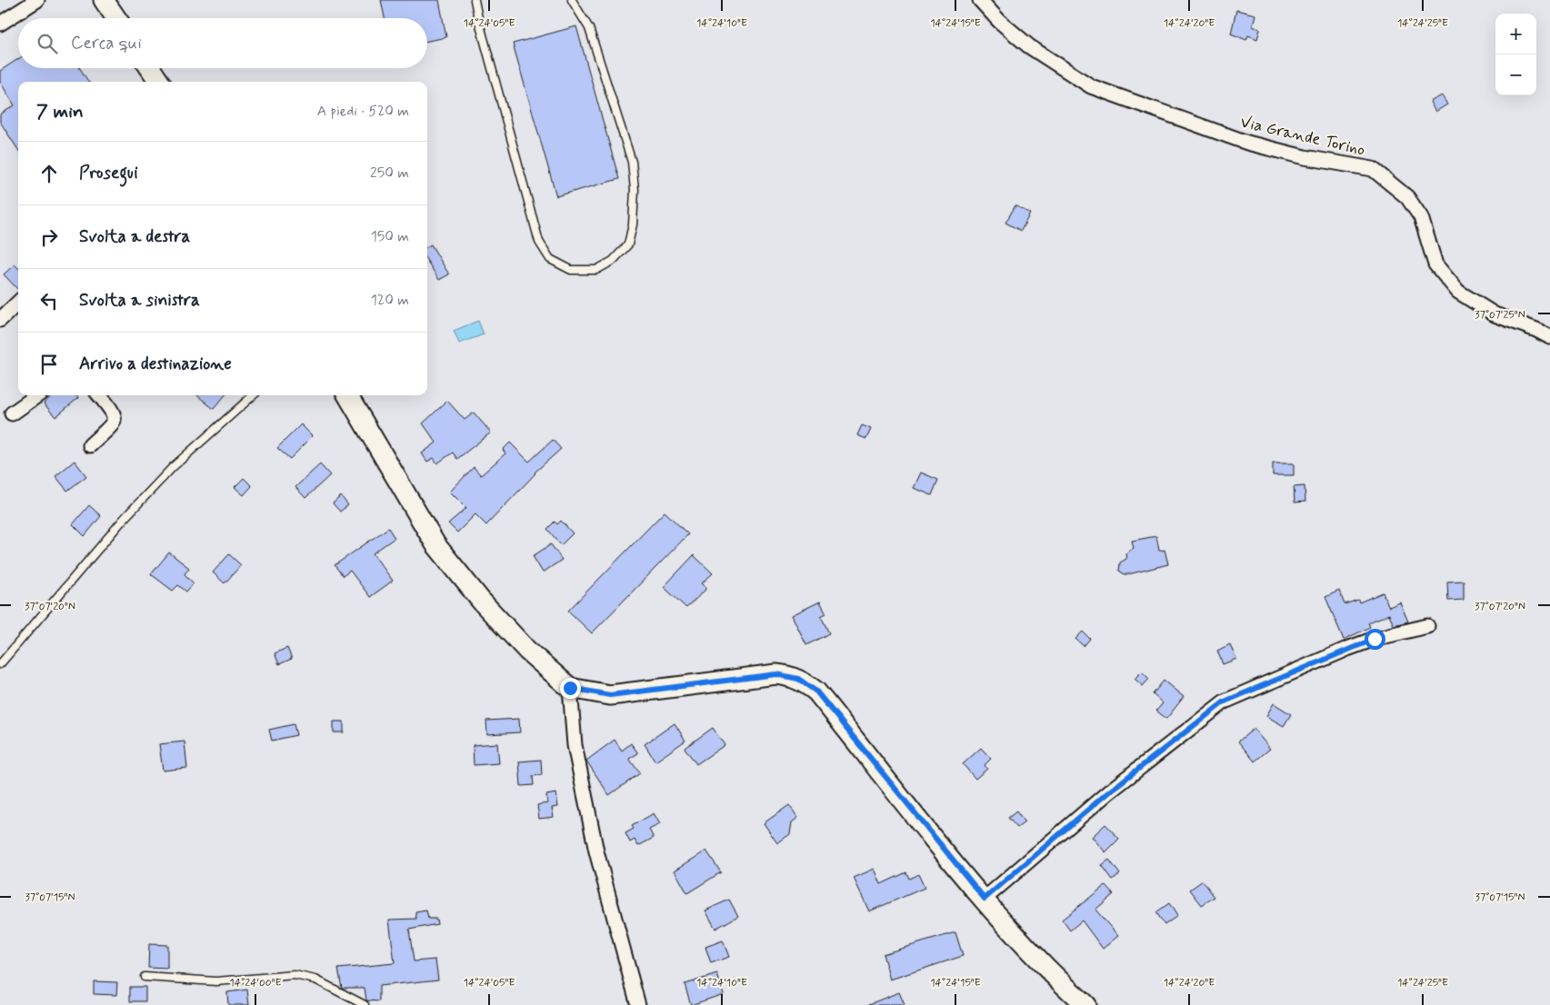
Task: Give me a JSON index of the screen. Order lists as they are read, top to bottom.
{
  "streets": {
    "street": ["Via Grande Torino"]
  },
  "page": {
    "map_buttons": ["+", "−"],
    "search": "Cerca qui",
    "heading": ["7 min", "A piedi · 520 m"],
    "list": [
      ["Prosegui", "250 m"],
      ["Svolta a destra", "150 m"],
      ["Svolta a sinistra", "120 m"],
      "Arrivo a destinazione"
    ]
  },
  "coordinates": [
    "14°24'05\"E",
    "14°24'10\"E",
    "14°24'15\"E",
    "14°24'20\"E",
    "14°24'25\"E",
    "37°07'25\"N",
    "37°07'20\"N",
    "37°07'15\"N",
    "14°24'00\"E"
  ]
}
